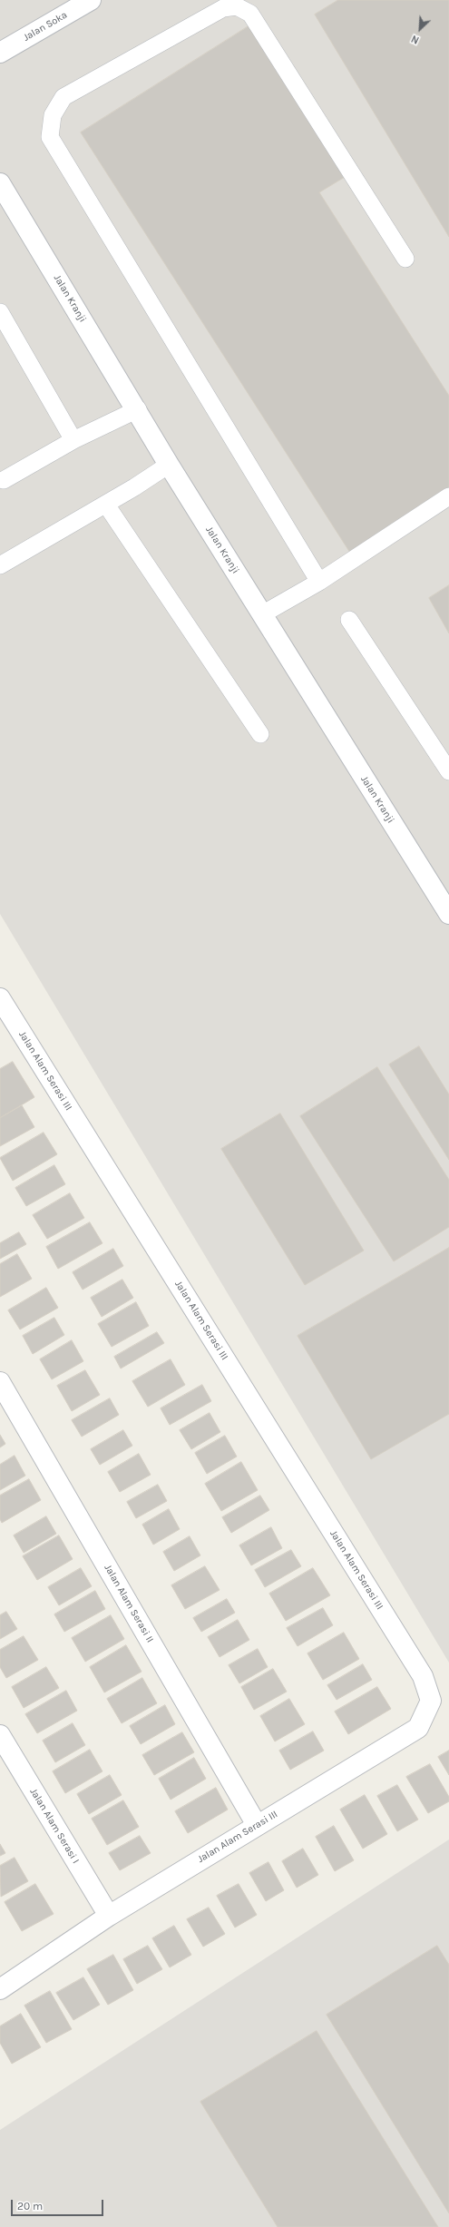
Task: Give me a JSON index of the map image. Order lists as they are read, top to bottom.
{
  "streets": {
    "street": [
      "Jalan Soka",
      "Jalan Kranji",
      "Jalan Alam Serasi III",
      "Jalan Alam Serasi II",
      "Jalan Alam Serasi I"
    ]
  },
  "crossings": [
    ["Jalan Alam Serasi III", "Jalan Alam Serasi II"],
    ["Jalan Alam Serasi III", "Jalan Alam Serasi I"]
  ],
  "scale_bar": "20 m",
  "north": "bottom left"
}
